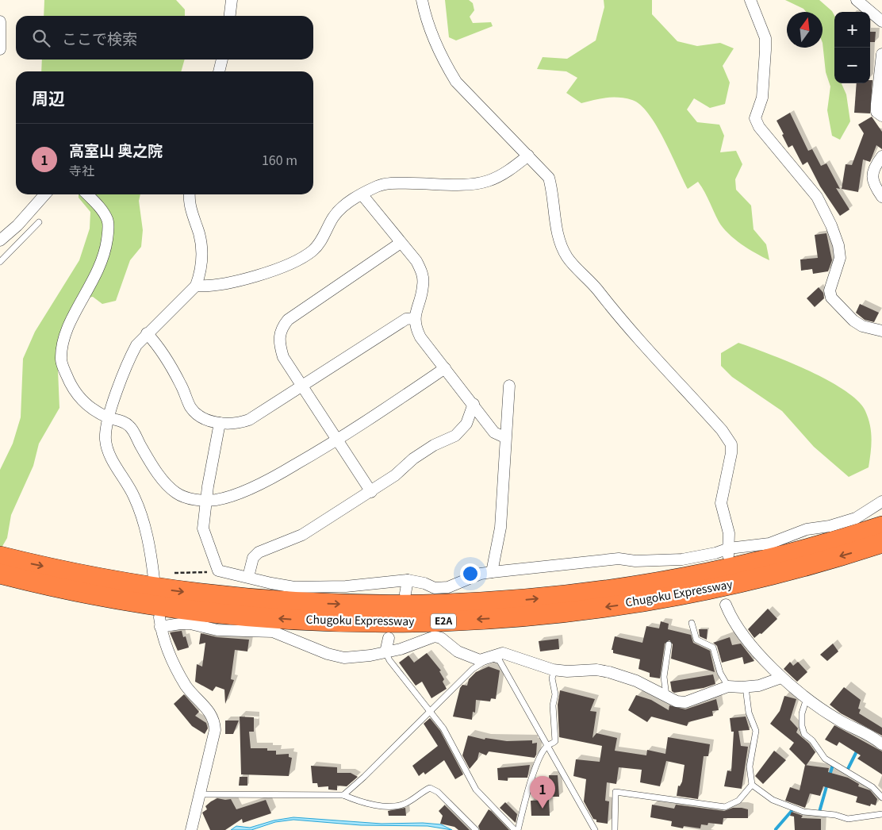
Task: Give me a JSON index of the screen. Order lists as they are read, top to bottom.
{
  "streets": {
    "highway": ["Chugoku Expressway", "E2A"]
  },
  "north": "top",
  "page": {
    "map_buttons": ["+", "−"],
    "search": "ここで検索",
    "heading": "周辺",
    "list": [
      {
        "mark": "1",
        "name": "高室山 奥之院",
        "note": "寺社",
        "value": "160 m"
      }
    ],
    "pins": "1"
  }
}
